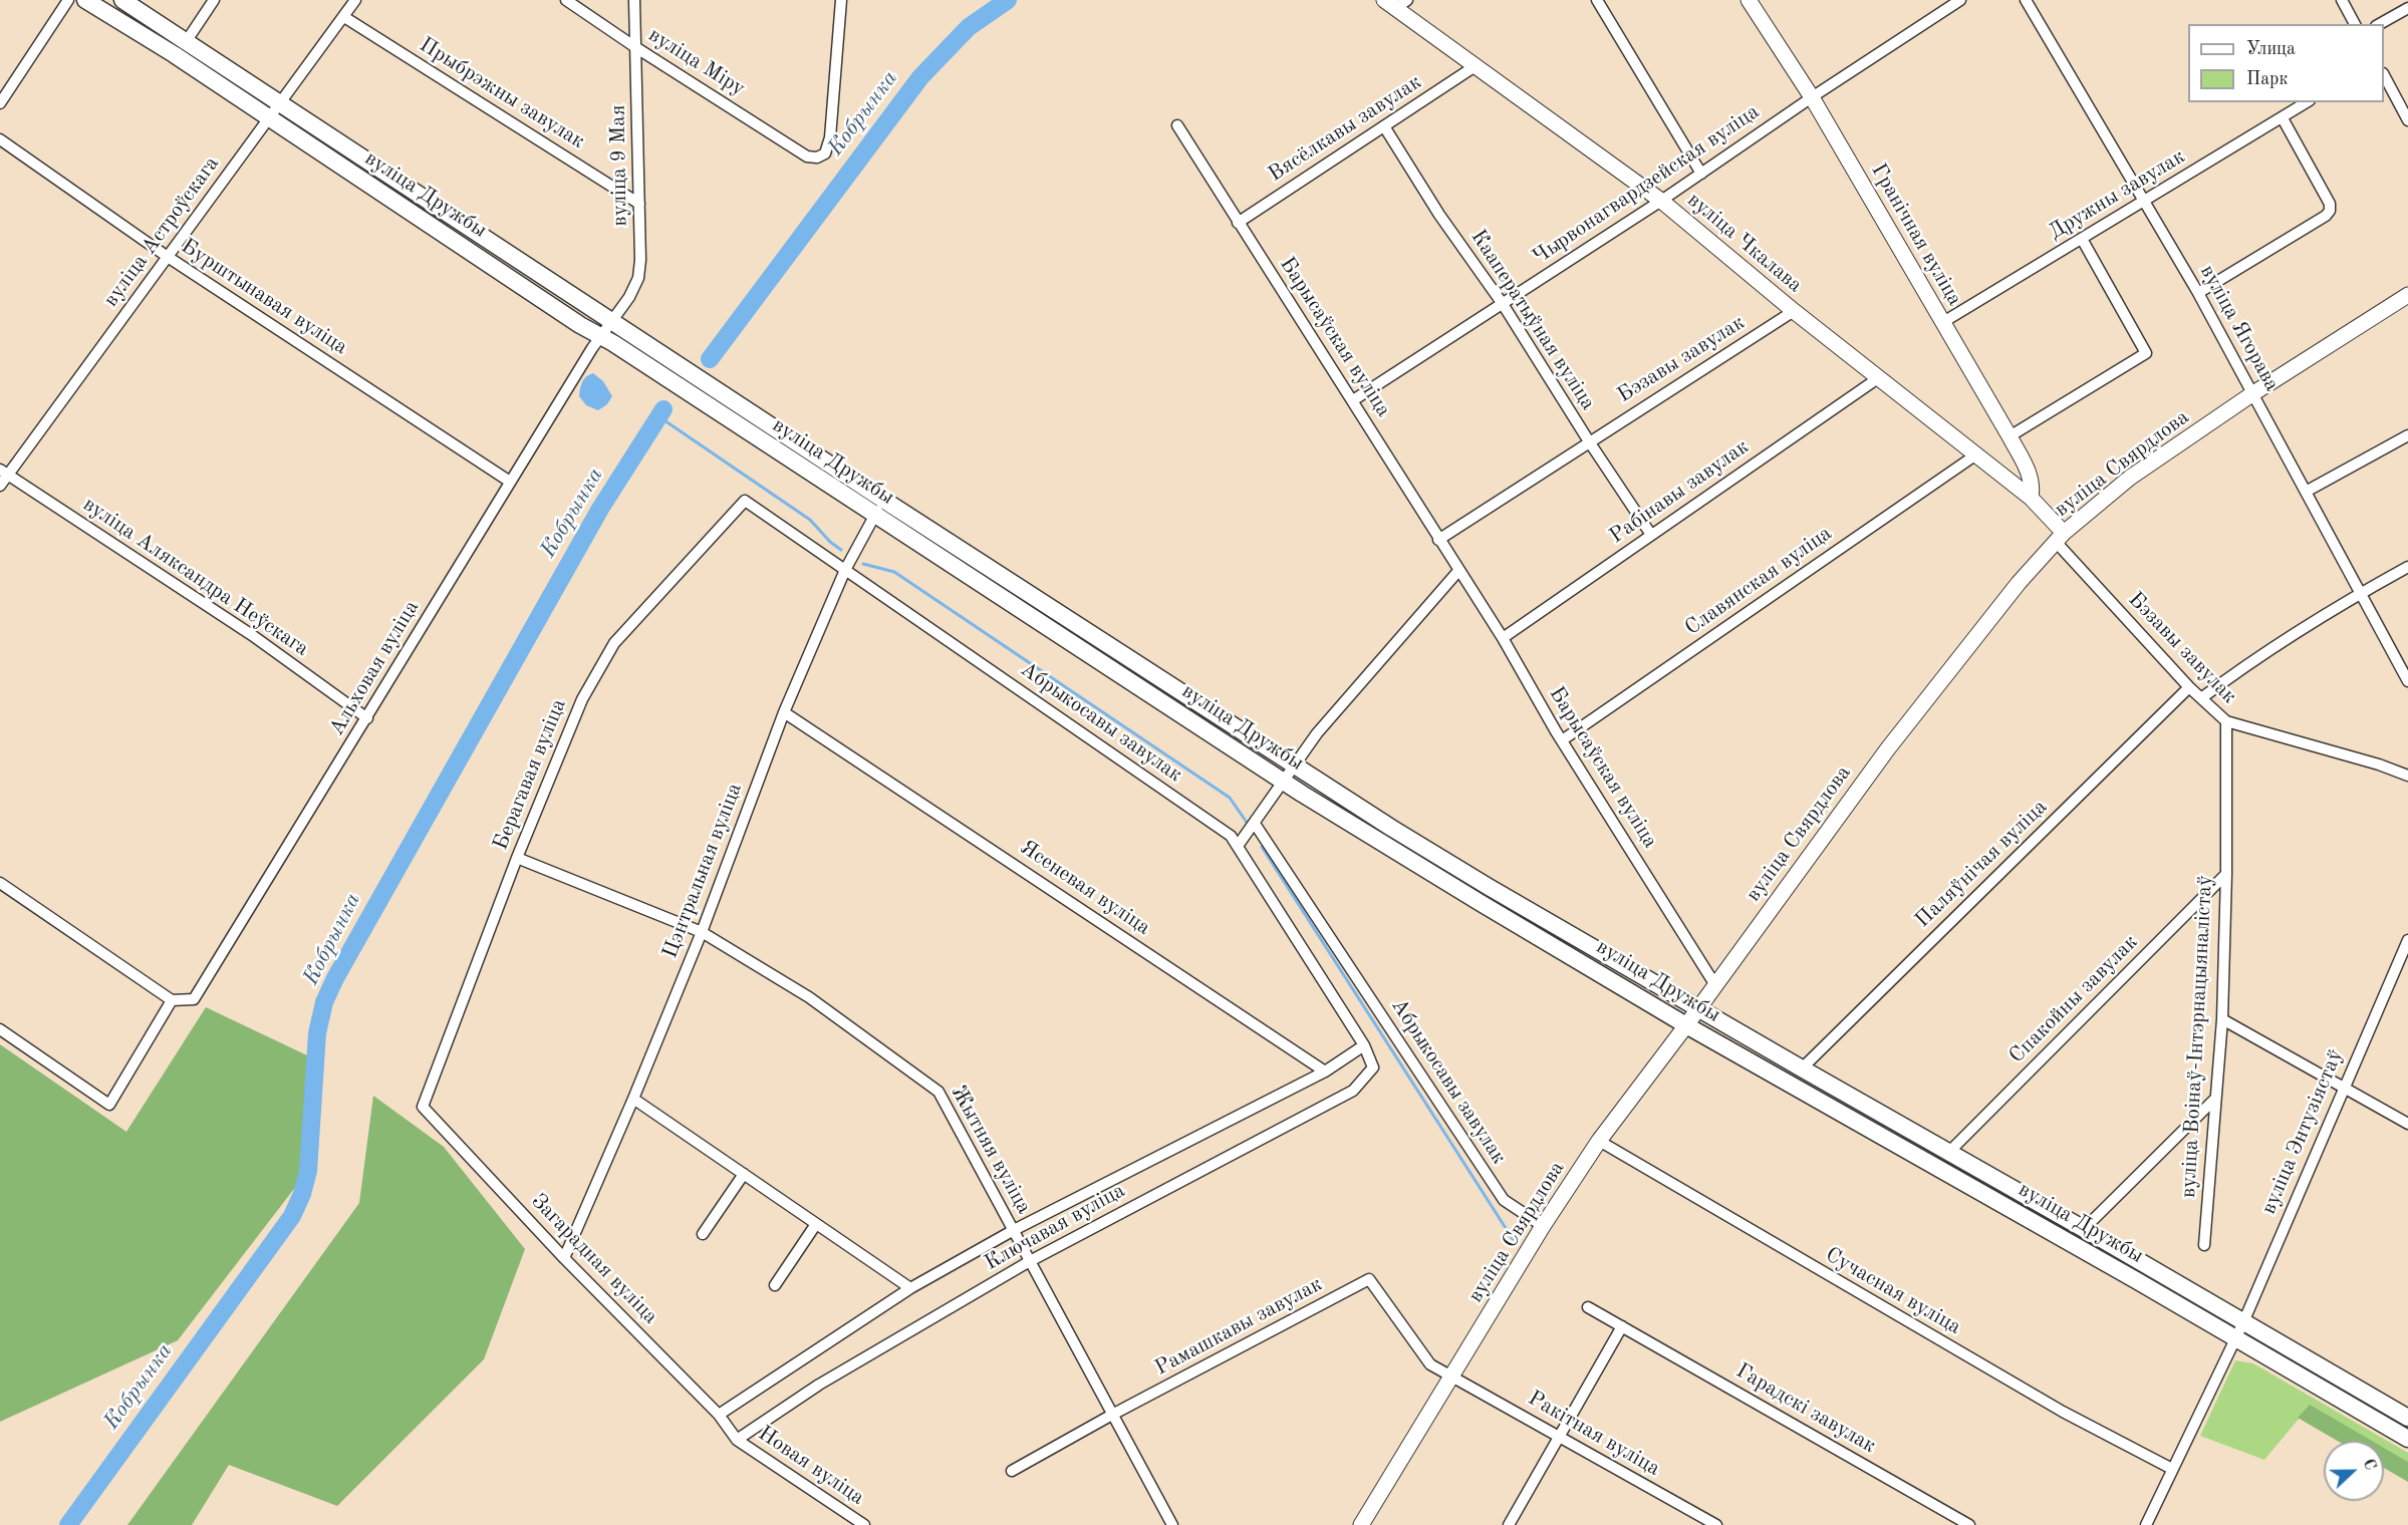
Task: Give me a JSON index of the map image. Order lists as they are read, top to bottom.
{
  "streets": {
    "main road": [
      "вуліца Дружбы",
      "Гранічная вуліца",
      "вуліца Чкалава",
      "вуліца Свярдлова"
    ],
    "street": [
      "вуліца Міру",
      "Прыбрэжны завулак",
      "Вясёлкавы завулак",
      "вуліца 9 Мая",
      "Чырвонагвардзейская вуліца",
      "Дружны завулак",
      "вуліца Астроўскага",
      "Бурштынавая вуліца",
      "Кааператыўная вуліца",
      "вуліца Ягорава",
      "Барысаўская вуліца",
      "Бэзавы завулак",
      "Рабінавы завулак",
      "вуліца Аляксандра Неўскага",
      "Славянская вуліца",
      "Альховая вуліца",
      "Абрыкосавы завулак",
      "Берагавая вуліца",
      "Паляўнічая вуліца",
      "Цэнтральная вуліца",
      "Ясеневая вуліца",
      "Спакойны завулак",
      "вуліца Воінаў-Інтэрнацыяналістаў",
      "вуліца Энтузіястаў",
      "Жытняя вуліца",
      "Ключавая вуліца",
      "Загарадная вуліца",
      "Сучасная вуліца",
      "Рамашкавы завулак",
      "Гарадскі завулак",
      "Ракітная вуліца",
      "Новая вуліца"
    ]
  },
  "crossings": [
    ["вуліца Міру", "вуліца 9 Мая"],
    ["Прыбрэжны завулак", "вуліца 9 Мая"],
    ["Прыбрэжны завулак", "вуліца Астроўскага"],
    ["Вясёлкавы завулак", "вуліца Чкалава"],
    ["Вясёлкавы завулак", "Кааператыўная вуліца"],
    ["Вясёлкавы завулак", "Барысаўская вуліца"],
    ["вуліца 9 Мая", "вуліца Дружбы"],
    ["вуліца 9 Мая", "Альховая вуліца"],
    ["Чырвонагвардзейская вуліца", "Гранічная вуліца"],
    ["Чырвонагвардзейская вуліца", "вуліца Чкалава"],
    ["Чырвонагвардзейская вуліца", "Кааператыўная вуліца"],
    ["Чырвонагвардзейская вуліца", "Барысаўская вуліца"],
    ["вуліца Дружбы", "вуліца Астроўскага"],
    ["вуліца Дружбы", "вуліца Свярдлова"],
    ["вуліца Дружбы", "Альховая вуліца"],
    ["вуліца Дружбы", "Паляўнічая вуліца"],
    ["вуліца Дружбы", "Цэнтральная вуліца"],
    ["вуліца Дружбы", "Спакойны завулак"],
    ["вуліца Дружбы", "вуліца Энтузіястаў"],
    ["Дружны завулак", "Гранічная вуліца"],
    ["Дружны завулак", "вуліца Ягорава"],
    ["вуліца Астроўскага", "Бурштынавая вуліца"],
    ["вуліца Астроўскага", "вуліца Аляксандра Неўскага"],
    ["Гранічная вуліца", "вуліца Чкалава"],
    ["вуліца Чкалава", "Бэзавы завулак"],
    ["вуліца Чкалава", "вуліца Свярдлова"],
    ["вуліца Чкалава", "Рабінавы завулак"],
    ["вуліца Чкалава", "Славянская вуліца"],
    ["Бурштынавая вуліца", "Альховая вуліца"],
    ["Кааператыўная вуліца", "Бэзавы завулак"],
    ["Кааператыўная вуліца", "Рабінавы завулак"],
    ["вуліца Ягорава", "вуліца Свярдлова"],
    ["Барысаўская вуліца", "Бэзавы завулак"],
    ["Барысаўская вуліца", "вуліца Свярдлова"],
    ["Барысаўская вуліца", "Рабінавы завулак"],
    ["Барысаўская вуліца", "Славянская вуліца"],
    ["Бэзавы завулак", "вуліца Свярдлова"],
    ["Бэзавы завулак", "Паляўнічая вуліца"],
    ["Бэзавы завулак", "вуліца Воінаў-Інтэрнацыяналістаў"],
    ["вуліца Свярдлова", "Абрыкосавы завулак"],
    ["вуліца Свярдлова", "Сучасная вуліца"],
    ["вуліца Свярдлова", "Рамашкавы завулак"],
    ["вуліца Свярдлова", "Ракітная вуліца"],
    ["вуліца Аляксандра Неўскага", "Альховая вуліца"],
    ["Абрыкосавы завулак", "Берагавая вуліца"],
    ["Абрыкосавы завулак", "Цэнтральная вуліца"],
    ["Абрыкосавы завулак", "Ключавая вуліца"],
    ["Берагавая вуліца", "Жытняя вуліца"],
    ["Берагавая вуліца", "Загарадная вуліца"],
    ["Цэнтральная вуліца", "Ясеневая вуліца"],
    ["Цэнтральная вуліца", "Жытняя вуліца"],
    ["Цэнтральная вуліца", "Загарадная вуліца"],
    ["Ясеневая вуліца", "Ключавая вуліца"],
    ["Спакойны завулак", "вуліца Воінаў-Інтэрнацыяналістаў"],
    ["вуліца Энтузіястаў", "Сучасная вуліца"],
    ["Жытняя вуліца", "Ключавая вуліца"],
    ["Жытняя вуліца", "Рамашкавы завулак"],
    ["Ключавая вуліца", "Загарадная вуліца"],
    ["Ключавая вуліца", "Новая вуліца"],
    ["Загарадная вуліца", "Новая вуліца"],
    ["Рамашкавы завулак", "Ракітная вуліца"]
  ],
  "water": ["Кобрынка"],
  "legend": ["Улица", "Парк"],
  "north": "right"
}
